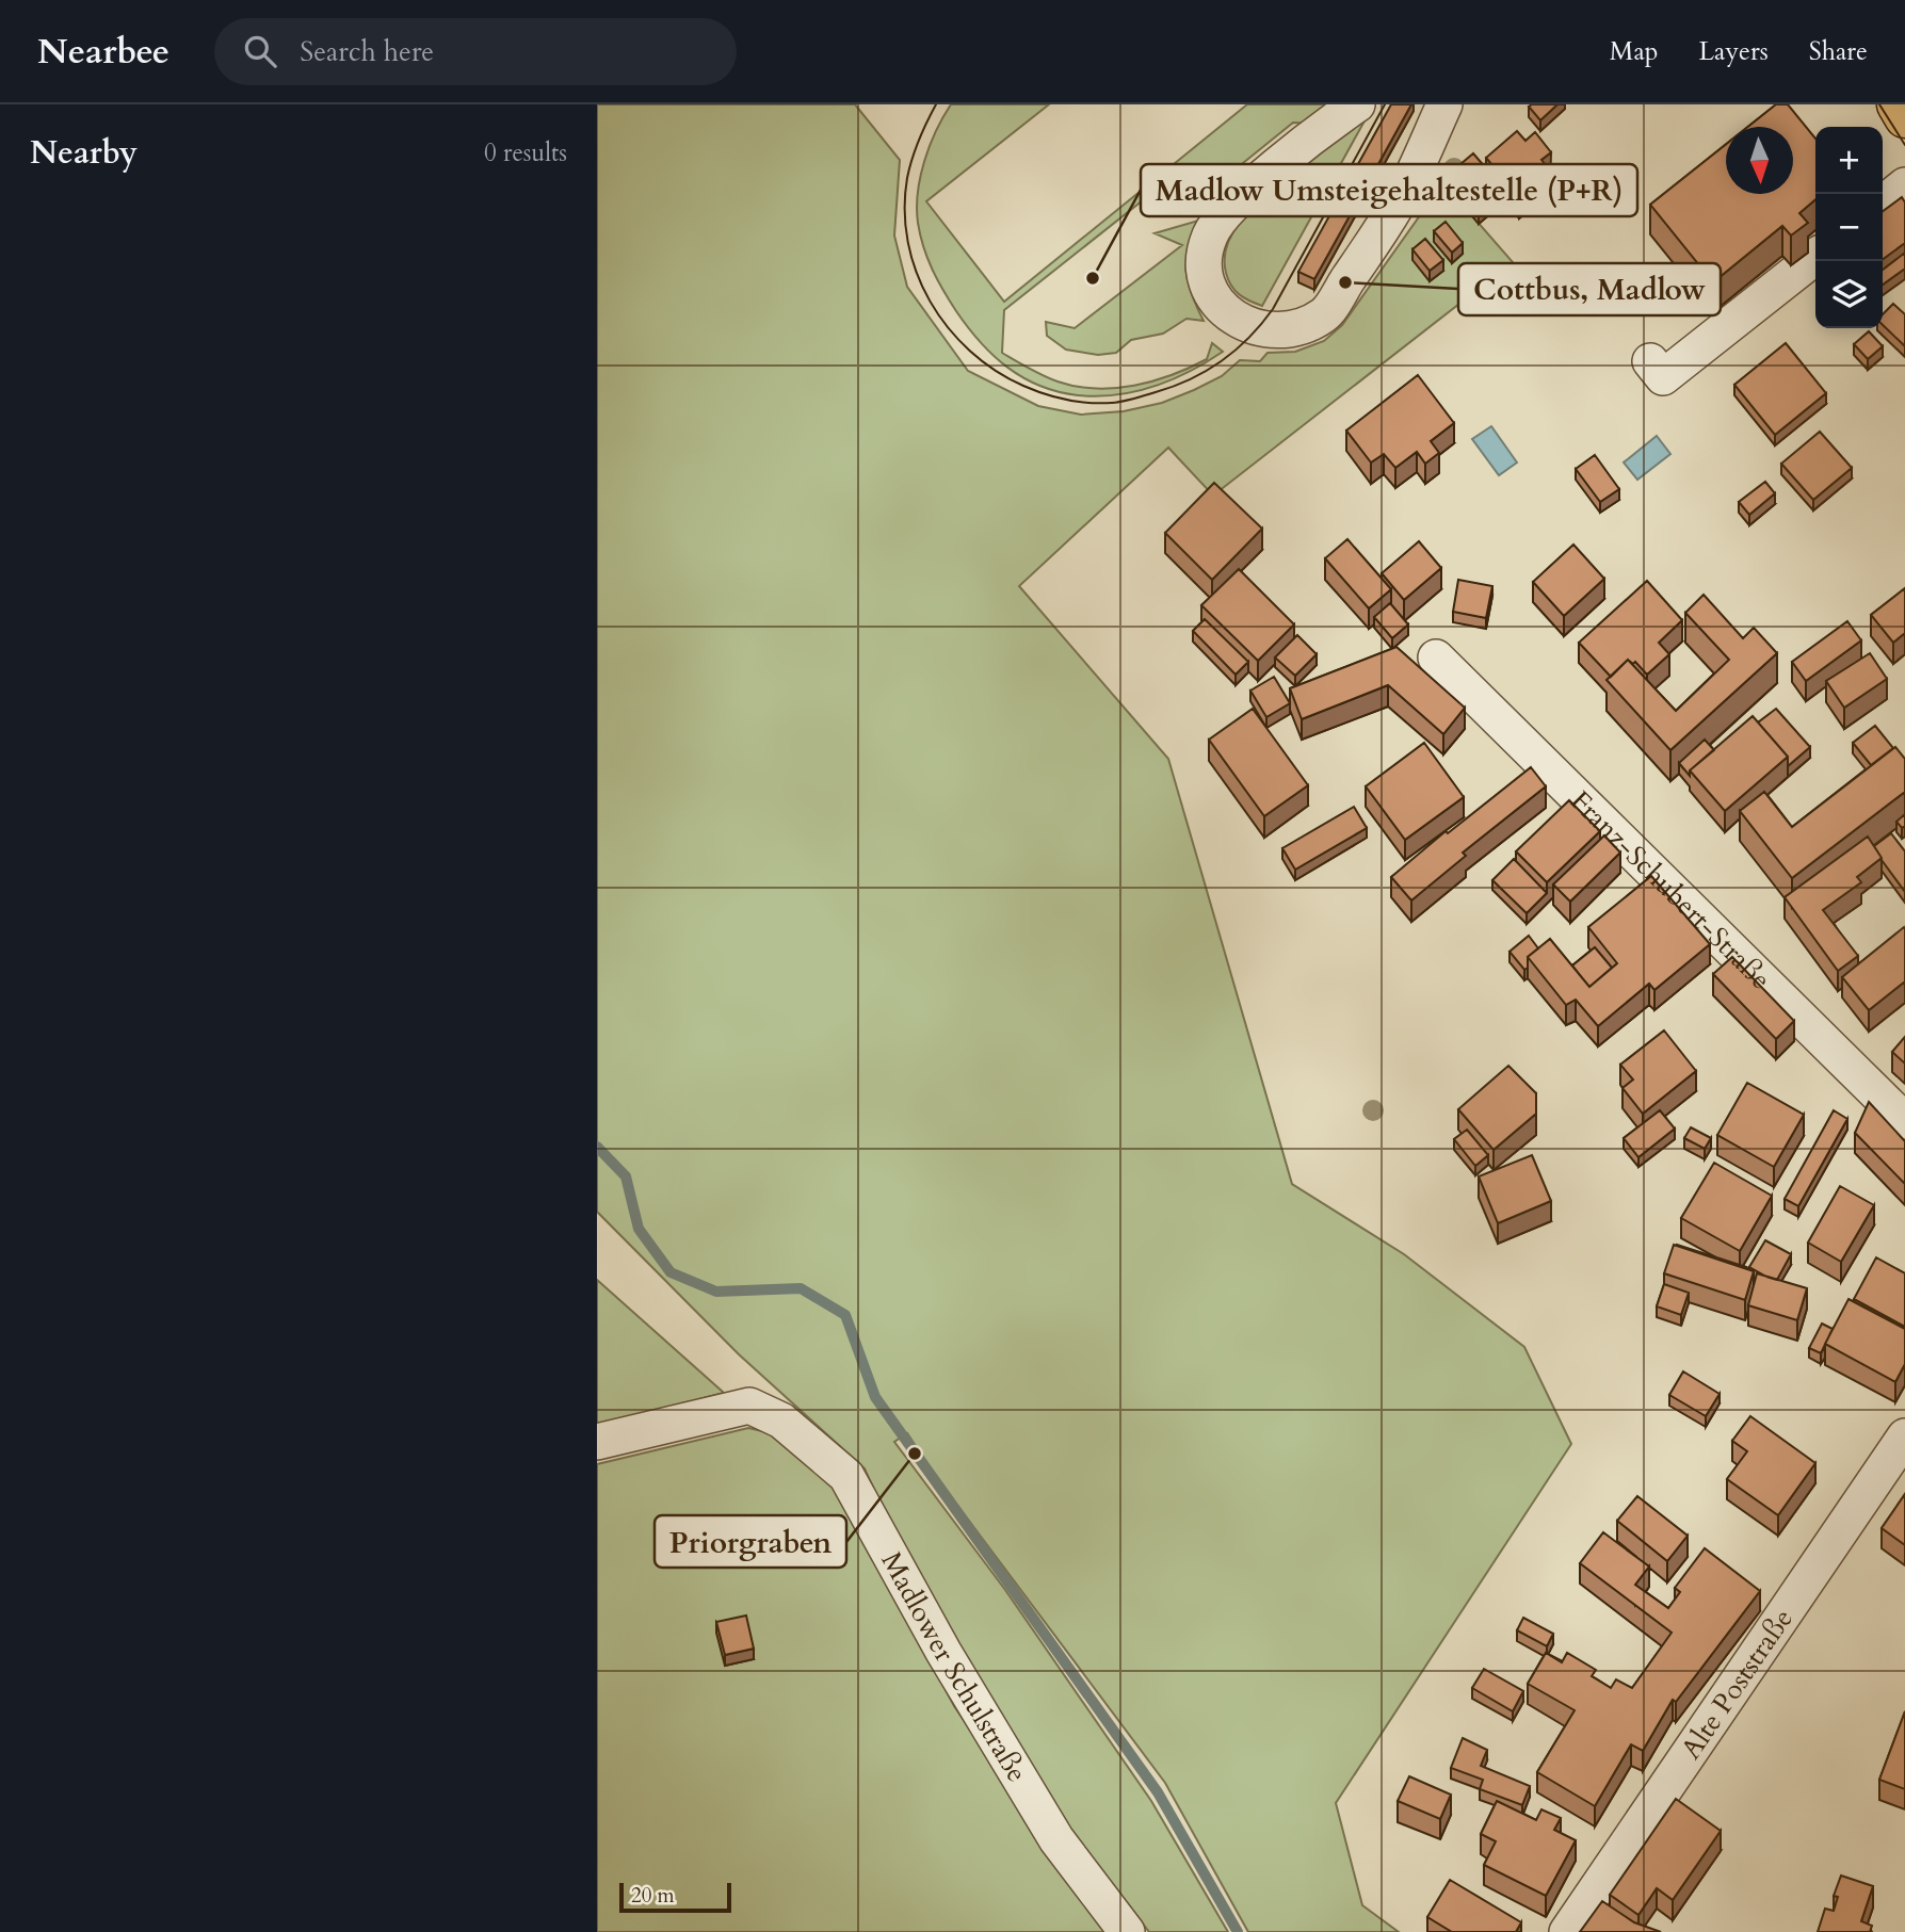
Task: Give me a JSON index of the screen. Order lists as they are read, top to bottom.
{
  "streets": {
    "street": ["Franz-Schubert-Straße", "Madlower Schulstraße", "Alte Poststraße"]
  },
  "places": ["Madlow Umsteigehaltestelle (P+R)", "Cottbus, Madlow", "Priorgraben"],
  "scale_bar": "20 m",
  "north": "bottom",
  "page": {
    "header": "Nearbee",
    "search": "Search here",
    "nav": ["Map", "Layers", "Share"],
    "heading": ["Nearby", "0 results"],
    "map_buttons": ["+", "−"],
    "scale": "20 m"
  }
}
